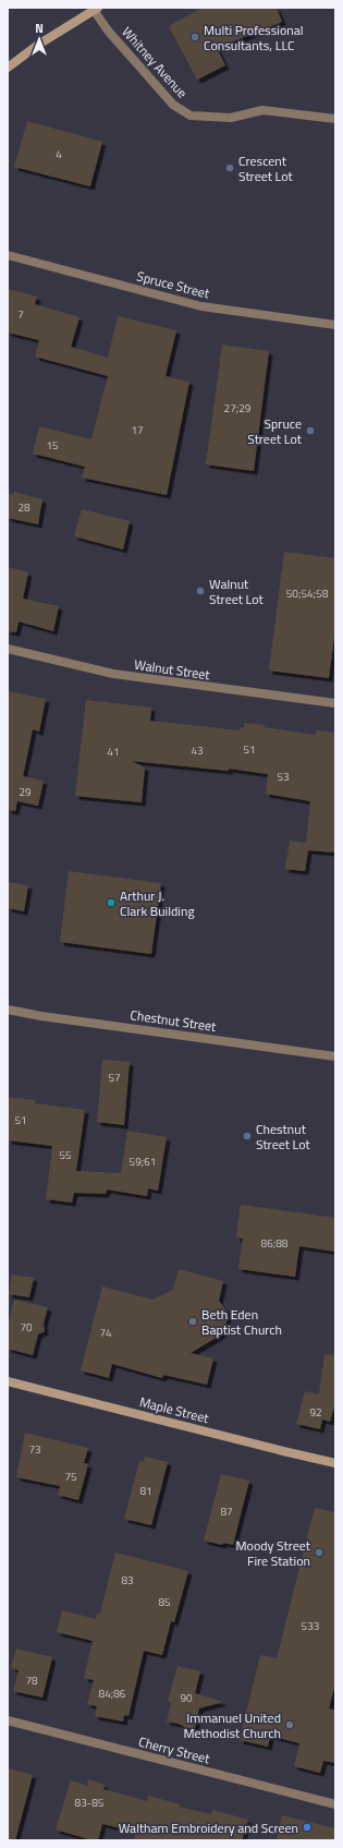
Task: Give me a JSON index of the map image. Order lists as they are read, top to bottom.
{
  "streets": {
    "street": [
      "Whitney Avenue",
      "Spruce Street",
      "Walnut Street",
      "Chestnut Street",
      "Maple Street",
      "Cherry Street"
    ]
  },
  "places": [
    "Multi Professional Consultants, LLC",
    "Crescent Street Lot",
    "Spruce Street Lot",
    "Walnut Street Lot",
    "Arthur J. Clark Building",
    "Chestnut Street Lot",
    "Beth Eden Baptist Church",
    "Moody Street Fire Station",
    "Immanuel United Methodist Church",
    "Waltham Embroidery and Screen"
  ],
  "house_numbers": [
    "4",
    "7",
    "27;29",
    "17",
    "15",
    "28",
    "50;54;58",
    "51",
    "43",
    "41",
    "53",
    "29",
    "57",
    "51",
    "55",
    "59;61",
    "86;88",
    "70",
    "74",
    "92",
    "73",
    "75",
    "81",
    "87",
    "83",
    "85",
    "533",
    "78",
    "84;86",
    "90",
    "83-85"
  ],
  "north": "top"
}
